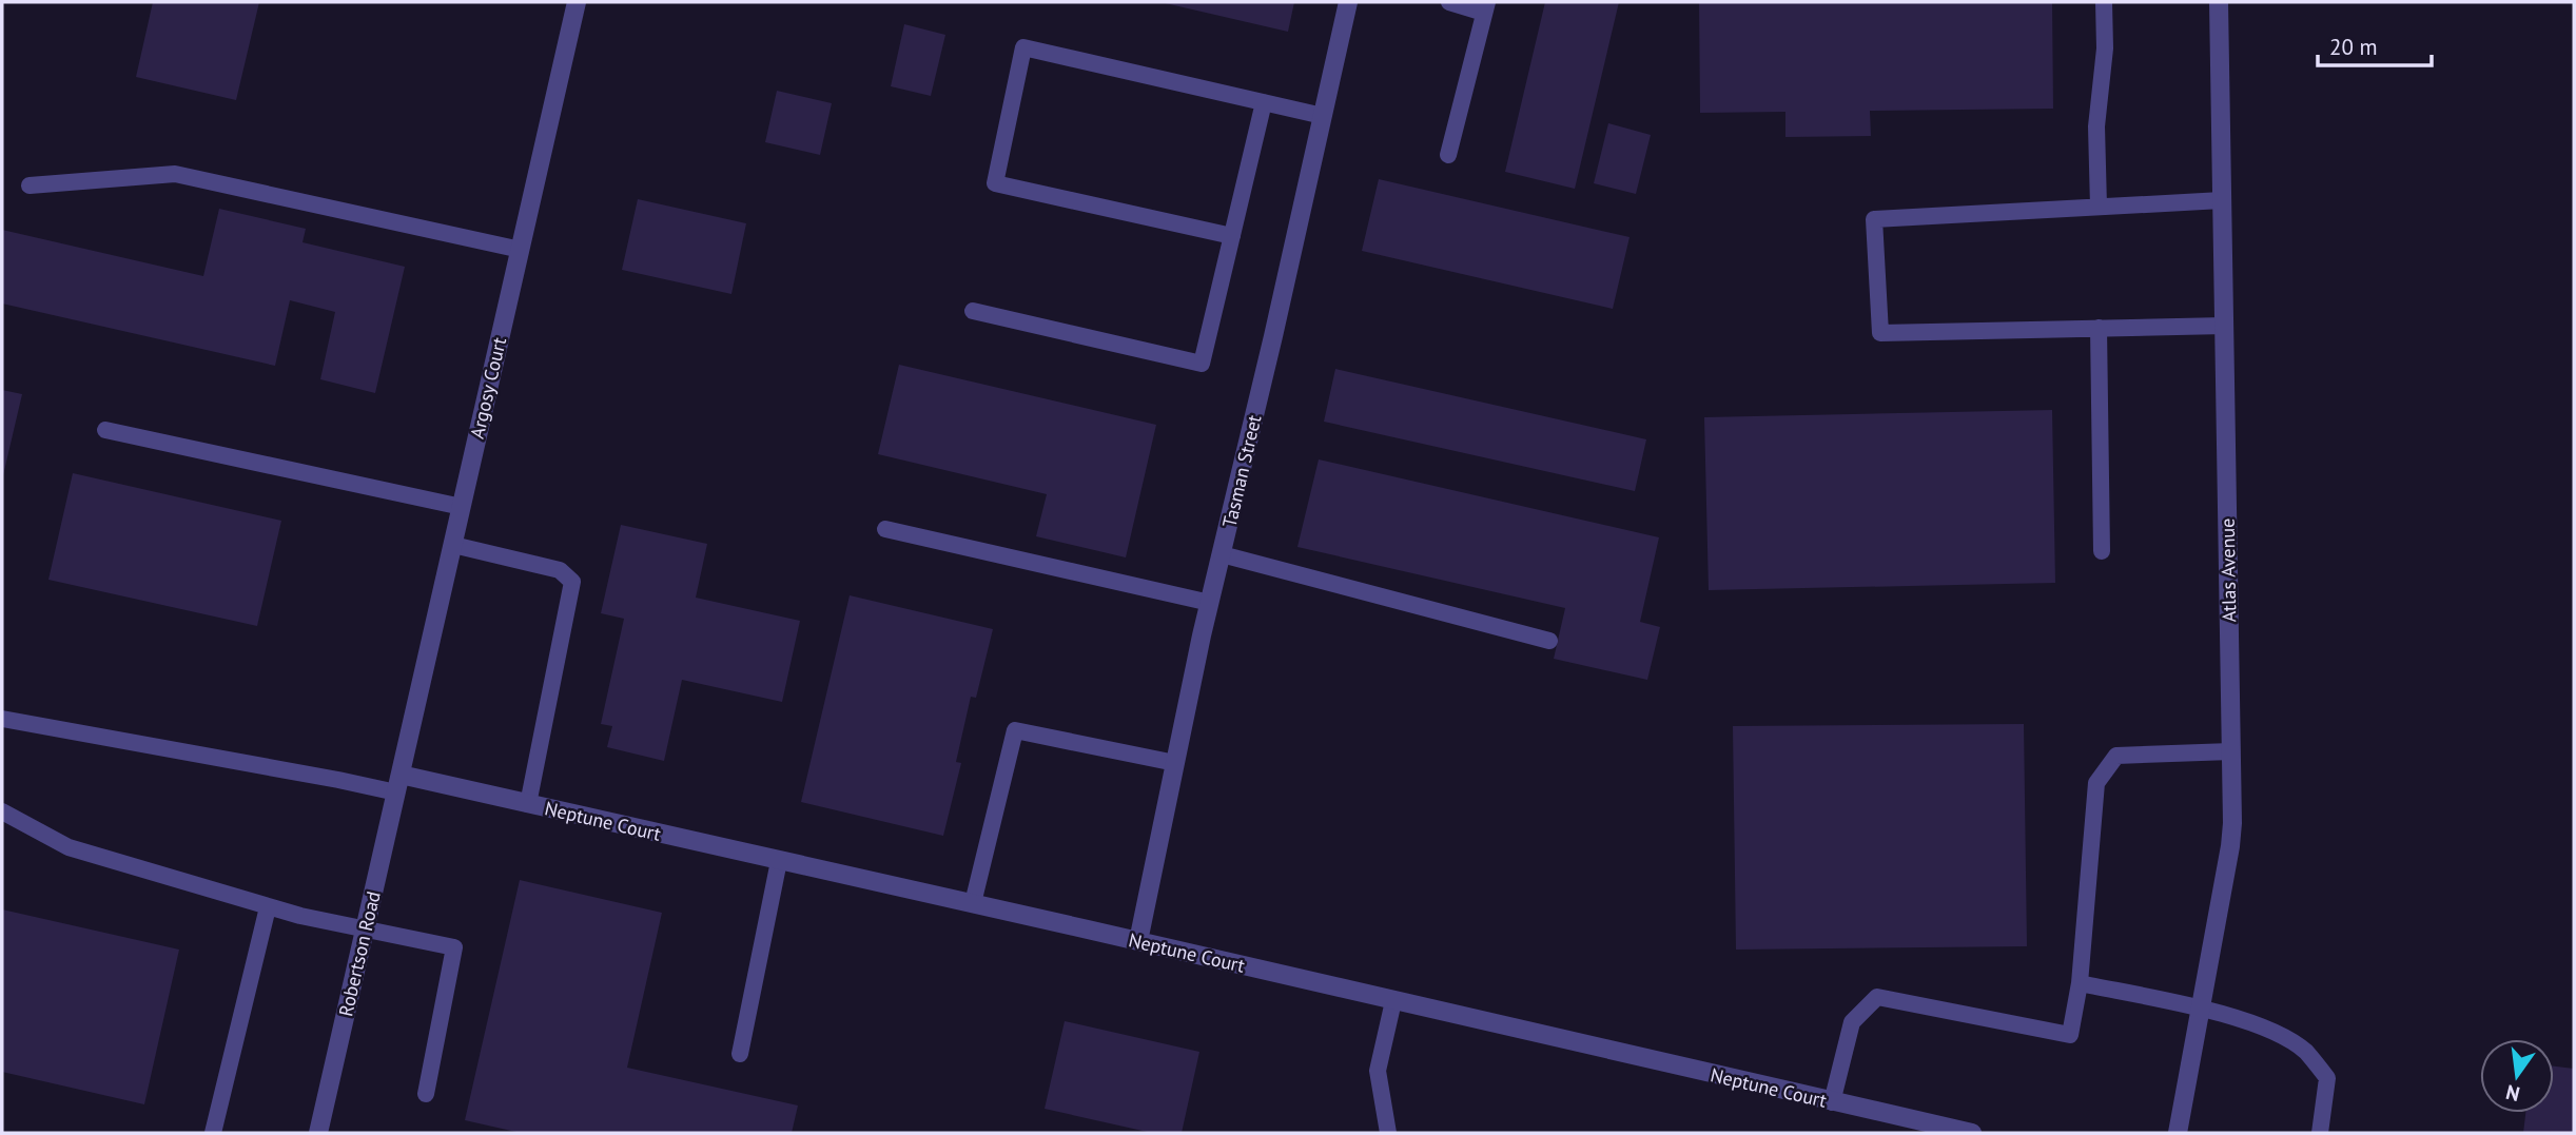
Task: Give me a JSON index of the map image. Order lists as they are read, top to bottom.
{
  "streets": {
    "street": [
      "Argosy Court",
      "Tasman Street",
      "Atlas Avenue",
      "Neptune Court",
      "Robertson Road"
    ]
  },
  "crossings": [
    ["Argosy Court", "Neptune Court"],
    ["Argosy Court", "Robertson Road"],
    ["Tasman Street", "Neptune Court"],
    ["Neptune Court", "Robertson Road"]
  ],
  "scale_bar": "20 m",
  "north": "bottom"
}
